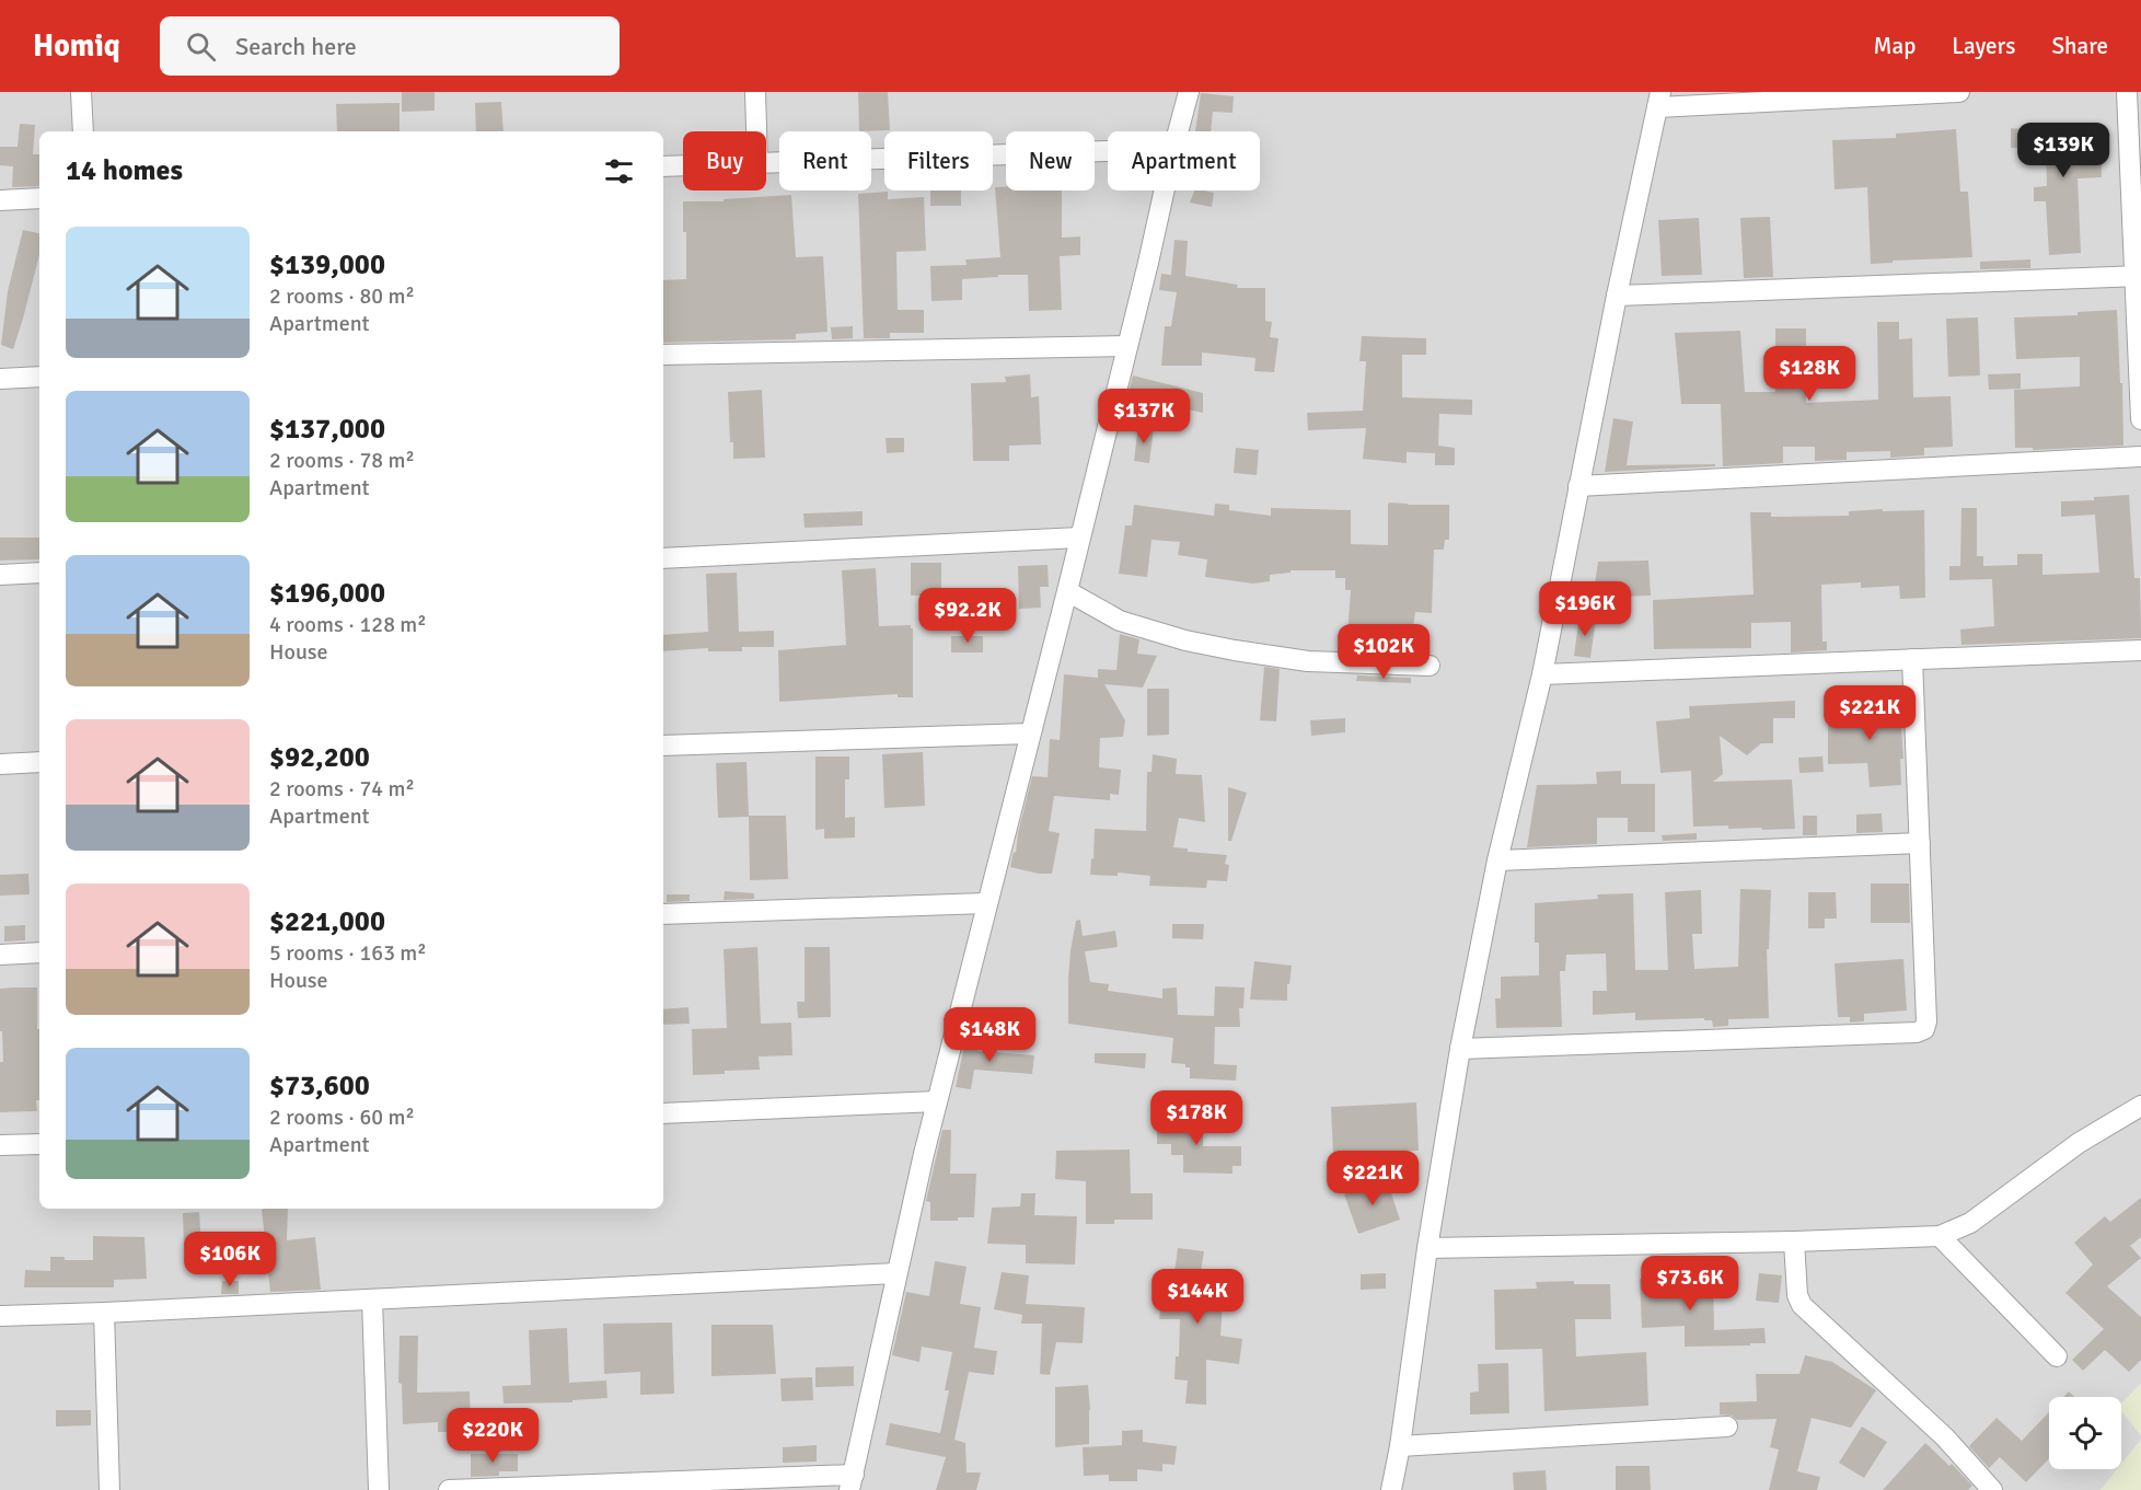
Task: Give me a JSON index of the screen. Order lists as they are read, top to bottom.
{
  "page": {
    "header": "Homiq",
    "search": "Search here",
    "nav": ["Map", "Layers", "Share"],
    "price": [
      "$139K",
      "$128K",
      "$137K",
      "$196K",
      "$92.2K",
      "$102K",
      "$221K",
      "$148K",
      "$178K",
      "$221K",
      "$106K",
      "$73.6K",
      "$144K",
      "$220K"
    ],
    "chip": [
      "Buy",
      "Rent",
      "Filters",
      "New",
      "Apartment"
    ],
    "heading": "14 homes",
    "list": [
      {
        "name": "$139,000",
        "note": "2 rooms · 80 m² · Apartment"
      },
      {
        "name": "$137,000",
        "note": "2 rooms · 78 m² · Apartment"
      },
      {
        "name": "$196,000",
        "note": "4 rooms · 128 m² · House"
      },
      {
        "name": "$92,200",
        "note": "2 rooms · 74 m² · Apartment"
      },
      {
        "name": "$221,000",
        "note": "5 rooms · 163 m² · House"
      },
      {
        "name": "$73,600",
        "note": "2 rooms · 60 m² · Apartment"
      }
    ]
  }
}
